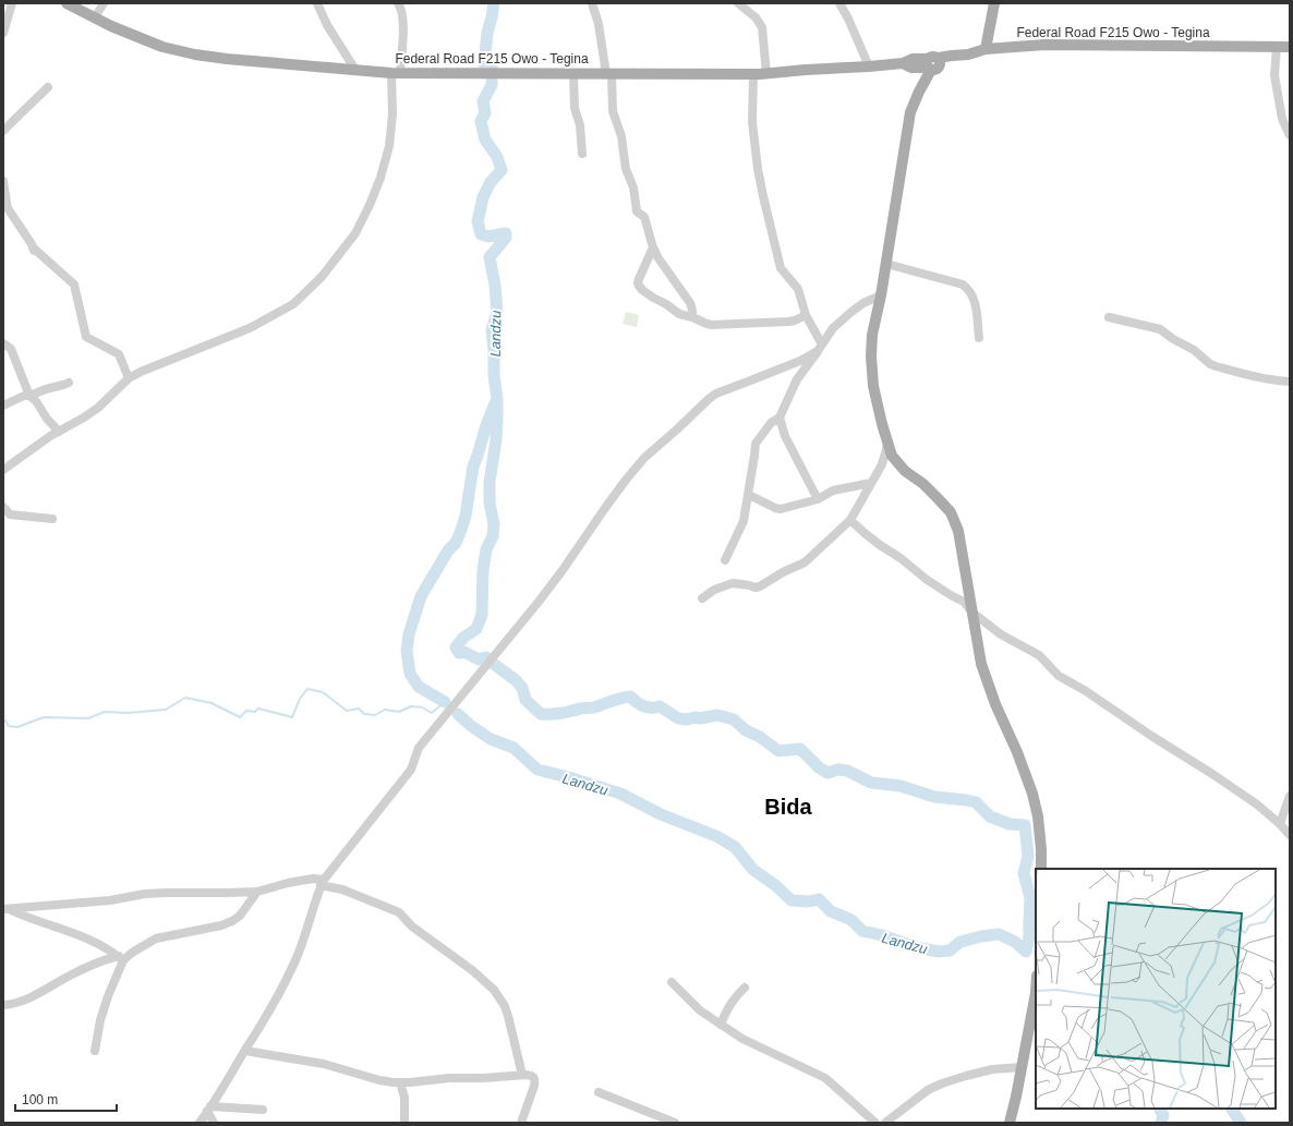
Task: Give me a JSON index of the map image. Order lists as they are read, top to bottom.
{
  "streets": {
    "main road": ["Federal Road F215 Owo - Tegina"]
  },
  "districts": ["Bida"],
  "water": ["Landzu"],
  "scale_bar": "100 m"
}
